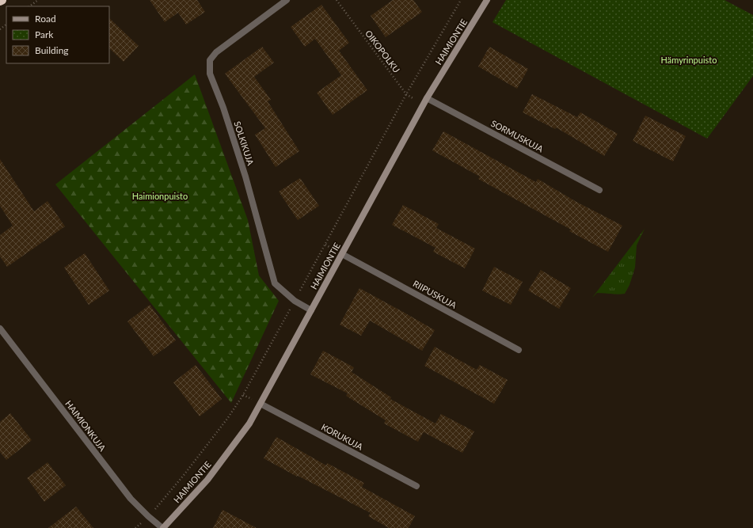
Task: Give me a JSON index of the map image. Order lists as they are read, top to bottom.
{
  "streets": {
    "street": [
      "HAIMIONTIE",
      "SORMUSKUJA",
      "SOLKIKUJA",
      "RIIPUSKUJA",
      "HAIMIONKUJA",
      "KORUKUJA"
    ],
    "path": ["OIKOPOLKU"]
  },
  "crossings": [
    ["HAIMIONTIE", "OIKOPOLKU"],
    ["HAIMIONTIE", "SORMUSKUJA"],
    ["HAIMIONTIE", "SOLKIKUJA"],
    ["HAIMIONTIE", "RIIPUSKUJA"],
    ["HAIMIONTIE", "HAIMIONKUJA"],
    ["HAIMIONTIE", "KORUKUJA"]
  ],
  "parks": ["Hämyrinpuisto", "Haimionpuisto"],
  "legend": ["Road", "Park", "Building"]
}
